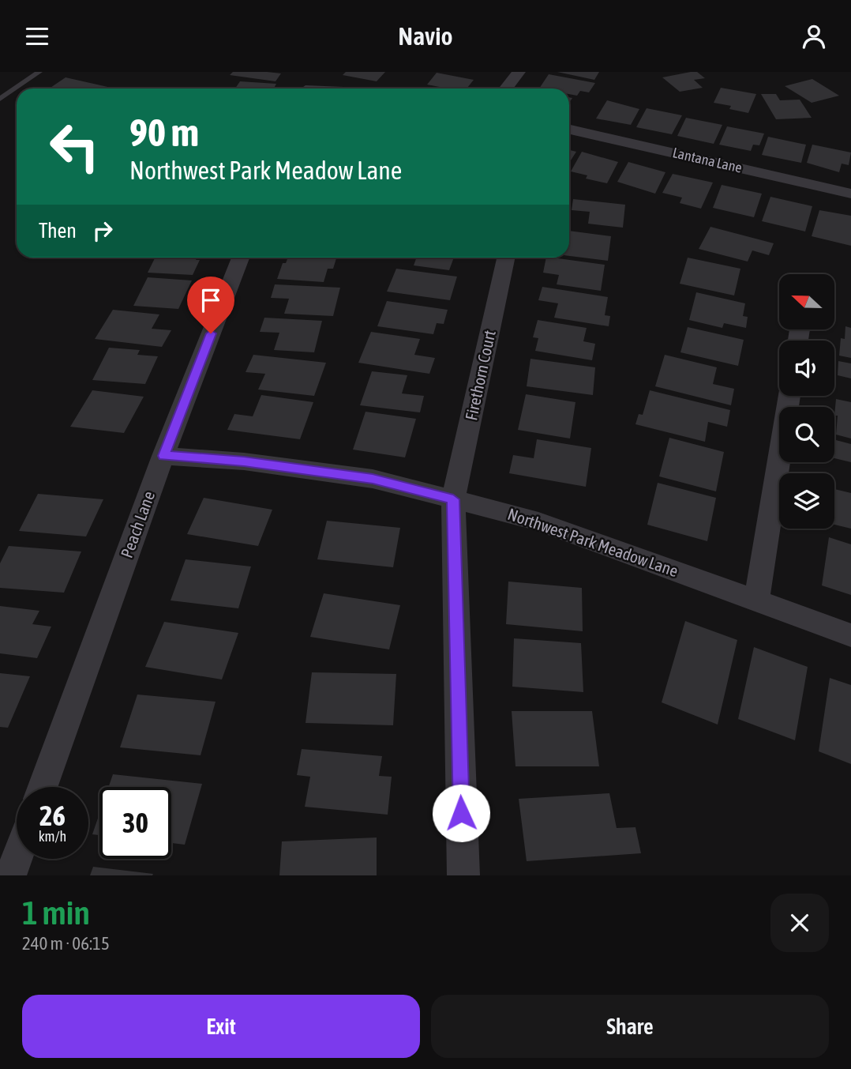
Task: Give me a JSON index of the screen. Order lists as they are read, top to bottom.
{
  "streets": {
    "street": [
      "Lantana Lane",
      "Firethorn Court",
      "Peach Lane",
      "Northwest Park Meadow Lane"
    ]
  },
  "crossings": [
    ["Firethorn Court", "Northwest Park Meadow Lane"],
    ["Peach Lane", "Northwest Park Meadow Lane"]
  ],
  "north": "left",
  "page": {
    "header": "Navio",
    "turn": ["90 m", "Northwest Park Meadow Lane"],
    "then": "Then",
    "speed": "26 km/h",
    "limit": "30",
    "heading": ["1 min", "240 m · 06:15"],
    "buttons": ["Exit", "Share"]
  }
}
